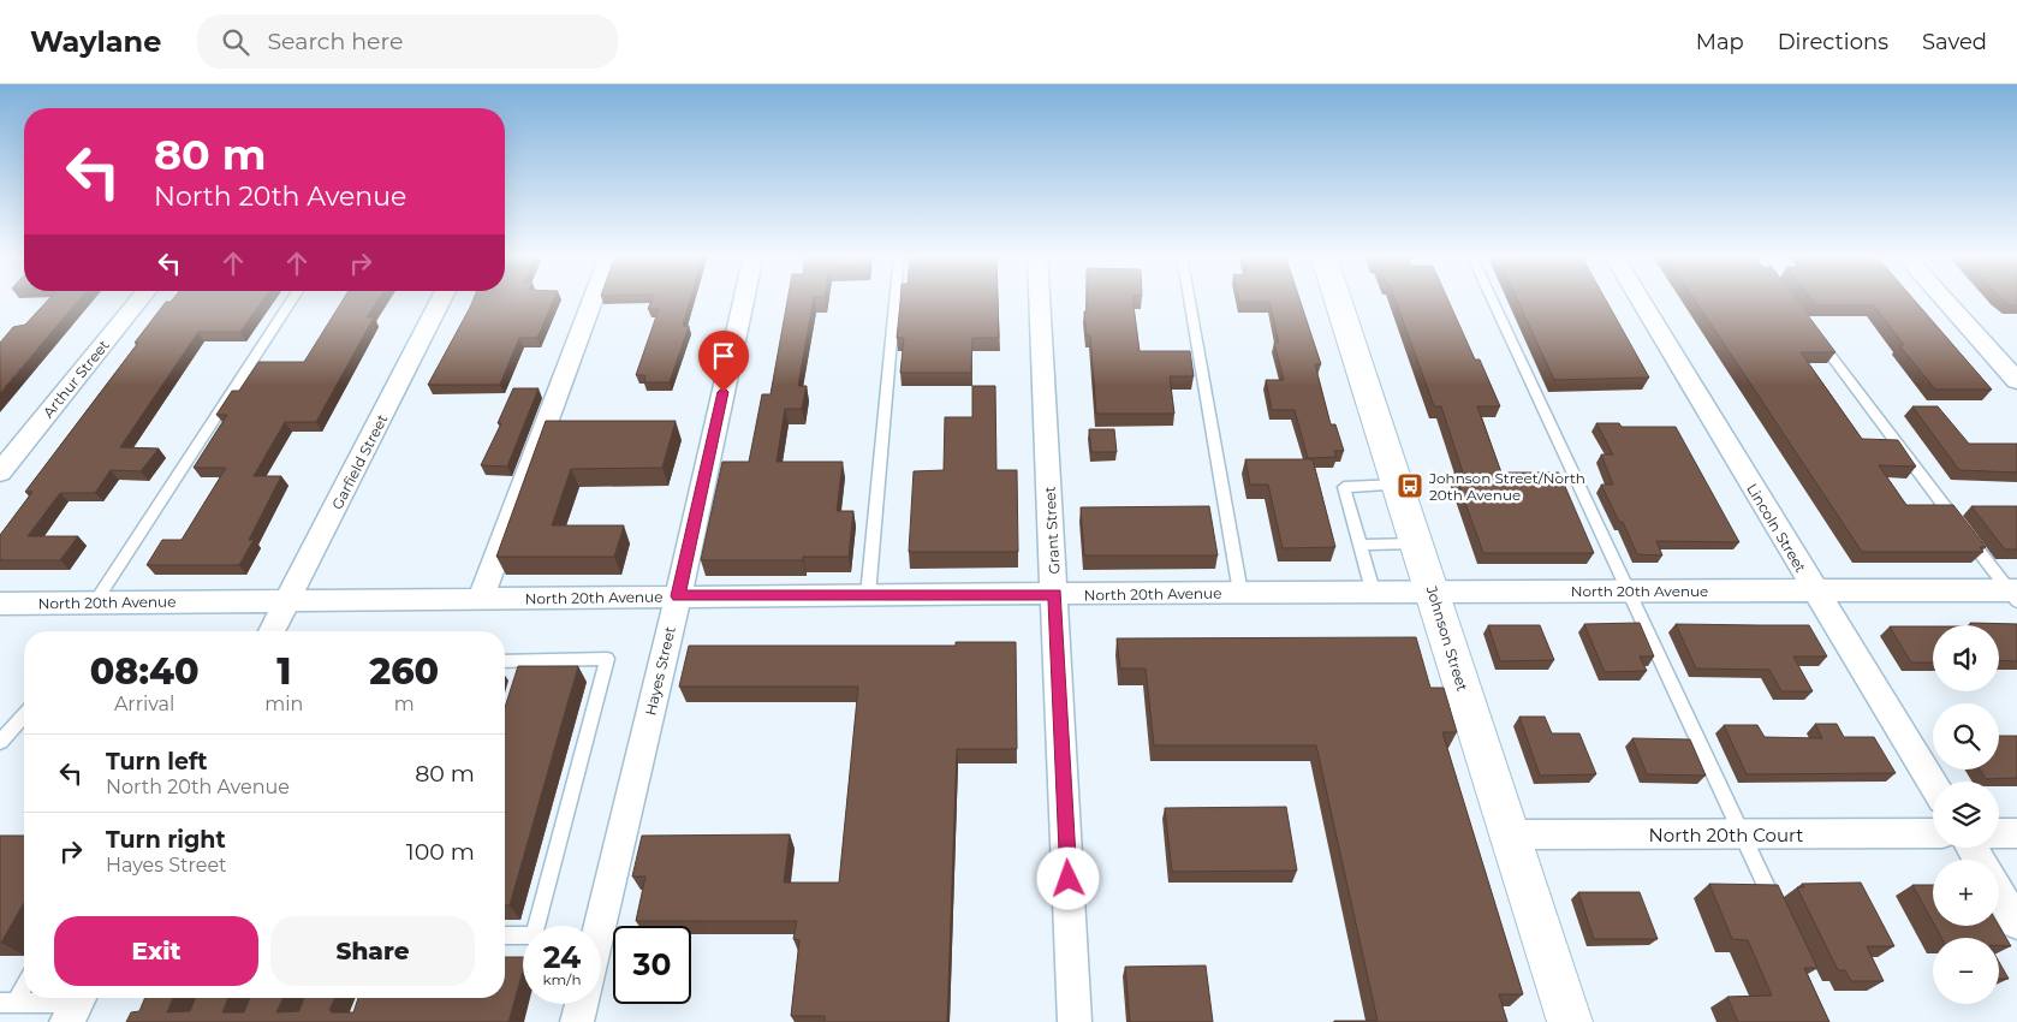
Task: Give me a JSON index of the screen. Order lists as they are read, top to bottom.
{
  "streets": {
    "street": [
      "Arthur Street",
      "Garfield Street",
      "Lincoln Street",
      "Grant Street",
      "North 20th Avenue",
      "Johnson Street",
      "Hayes Street",
      "North 20th Court"
    ]
  },
  "crossings": [
    ["Garfield Street", "North 20th Avenue"],
    ["Lincoln Street", "North 20th Avenue"],
    ["Grant Street", "North 20th Avenue"],
    ["North 20th Avenue", "Johnson Street"],
    ["North 20th Avenue", "Hayes Street"],
    ["Johnson Street", "North 20th Court"]
  ],
  "places": {
    "bus stop": ["Johnson Street/North 20th Avenue"]
  },
  "page": {
    "header": "Waylane",
    "search": "Search here",
    "nav": ["Map", "Directions", "Saved"],
    "turn": ["80 m", "North 20th Avenue"],
    "map_buttons": ["+", "−"],
    "eta": [
      "08:40",
      "Arrival",
      "1",
      "min",
      "260",
      "m"
    ],
    "list": [
      {
        "name": "Turn left",
        "note": "North 20th Avenue",
        "value": "80 m"
      },
      {
        "name": "Turn right",
        "note": "Hayes Street",
        "value": "100 m"
      }
    ],
    "buttons": ["Exit", "Share"],
    "speed": "24 km/h",
    "limit": "30"
  }
}
